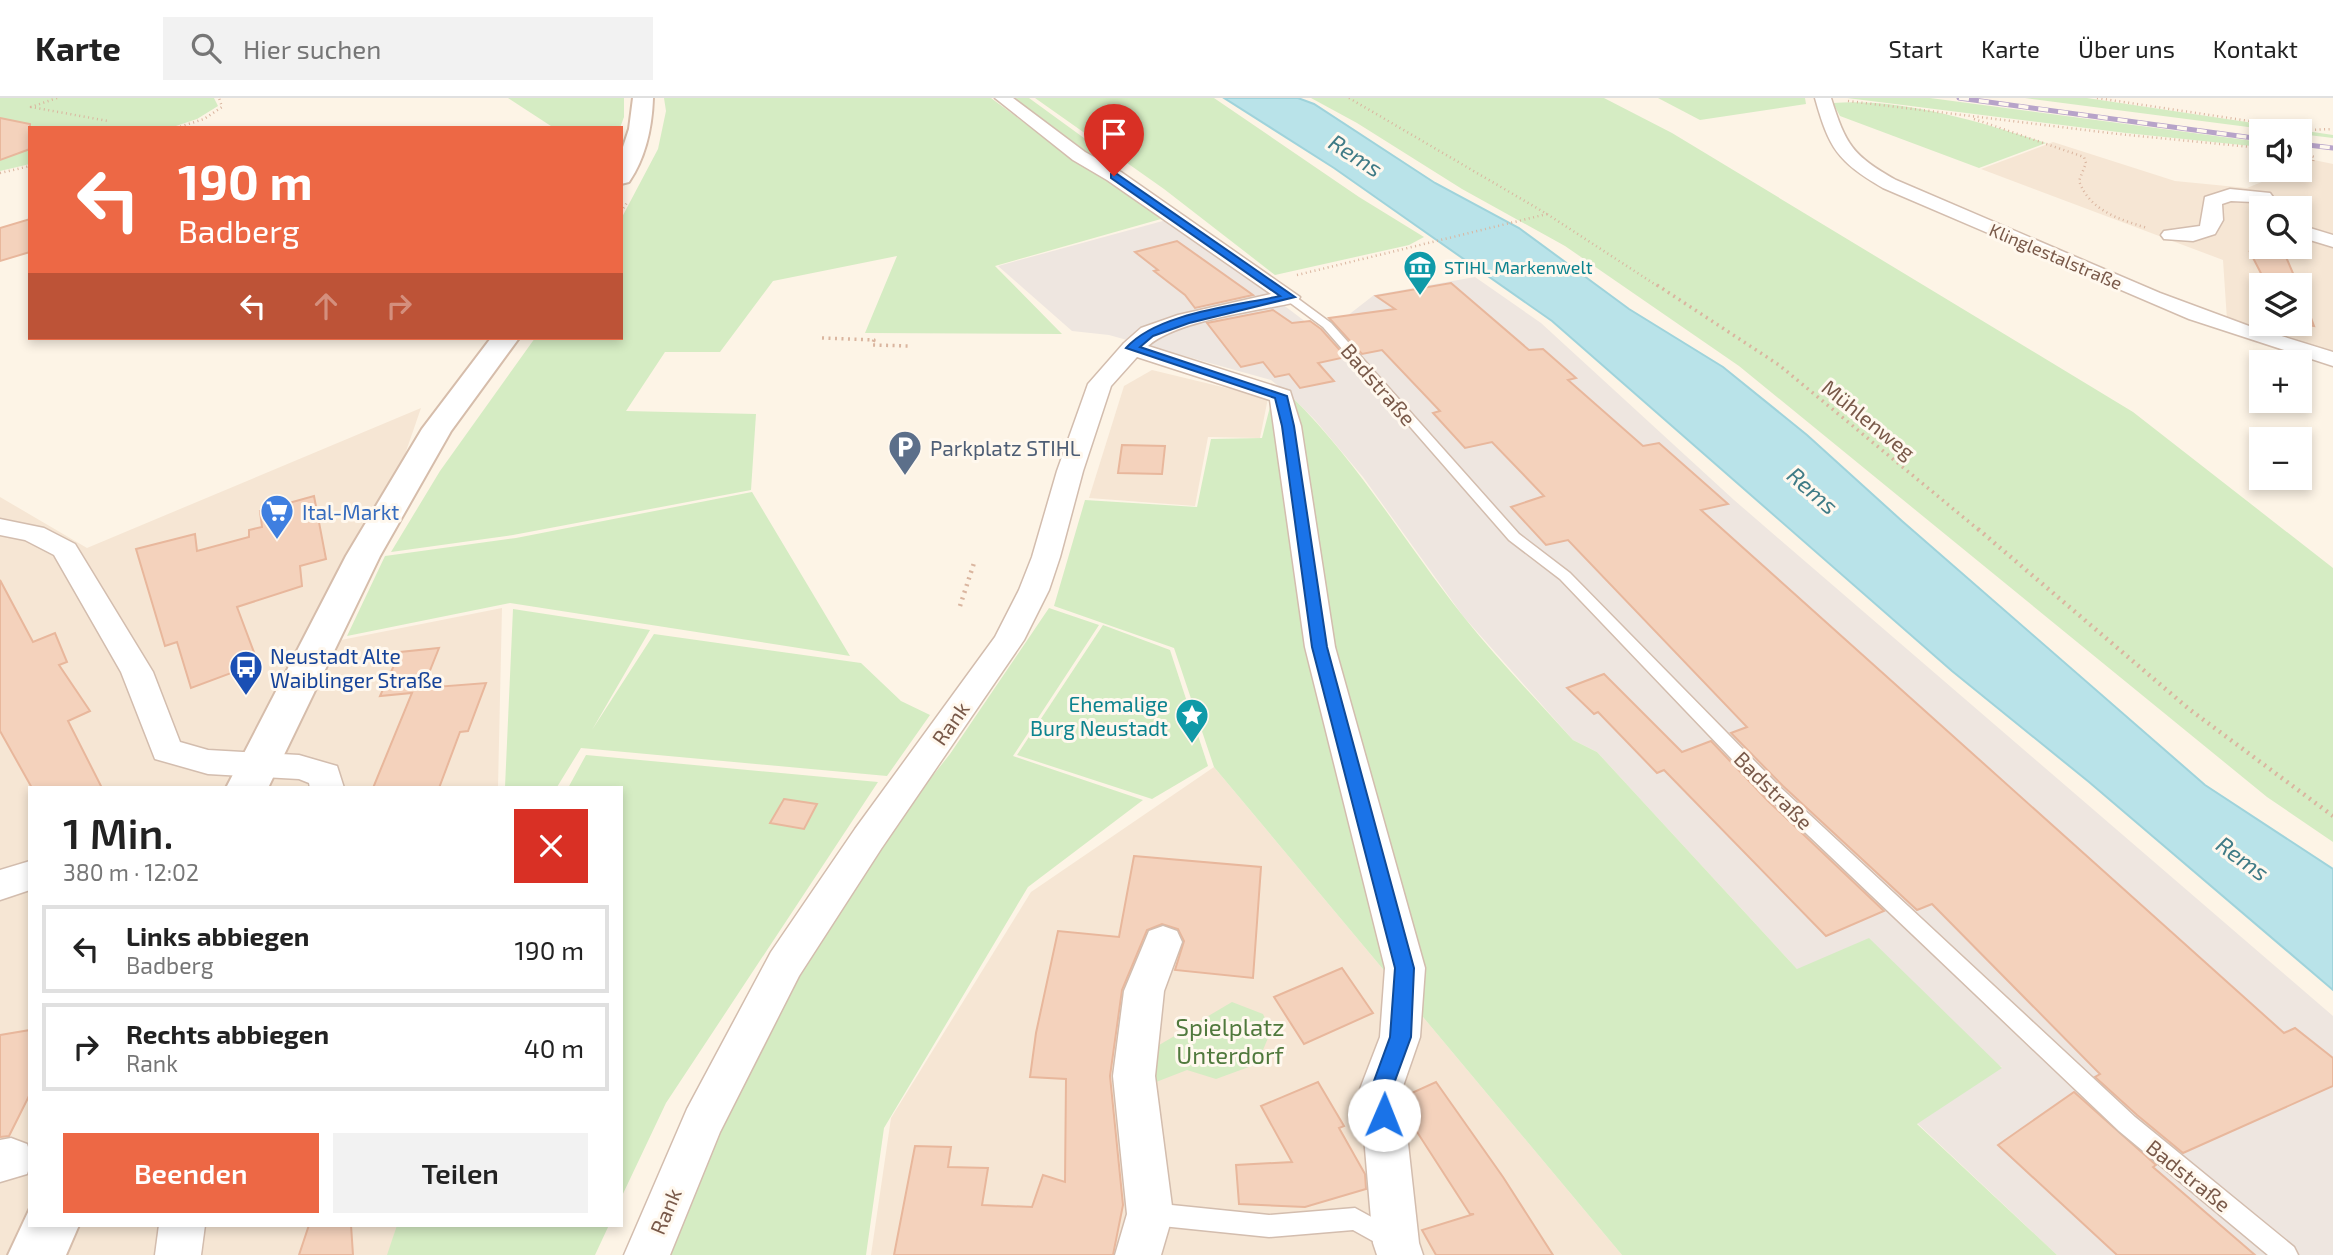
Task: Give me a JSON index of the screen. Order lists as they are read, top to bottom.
{
  "streets": {
    "street": ["Klinglestalstraße", "Rank"],
    "lane": ["Badstraße"],
    "path": ["Mühlenweg"]
  },
  "crossings": [
    ["Badstraße", "Rank"]
  ],
  "water": ["Rems"],
  "parks": ["Spielplatz Unterdorf"],
  "places": {
    "museum": ["STIHL Markenwelt"],
    "parking": ["Parkplatz STIHL"],
    "supermarket": ["Ital-Markt"],
    "bus stop": ["Neustadt Alte Waiblinger Straße"],
    "place": ["Ehemalige Burg Neustadt"]
  },
  "page": {
    "header": "Karte",
    "search": "Hier suchen",
    "nav": [
      "Start",
      "Karte",
      "Über uns",
      "Kontakt"
    ],
    "map_buttons": ["+", "−"],
    "turn": ["190 m", "Badberg"],
    "heading": ["1 Min.", "380 m · 12:02"],
    "list": [
      {
        "name": "Links abbiegen",
        "note": "Badberg",
        "value": "190 m"
      },
      {
        "name": "Rechts abbiegen",
        "note": "Rank",
        "value": "40 m"
      }
    ],
    "buttons": ["Beenden", "Teilen"]
  }
}
